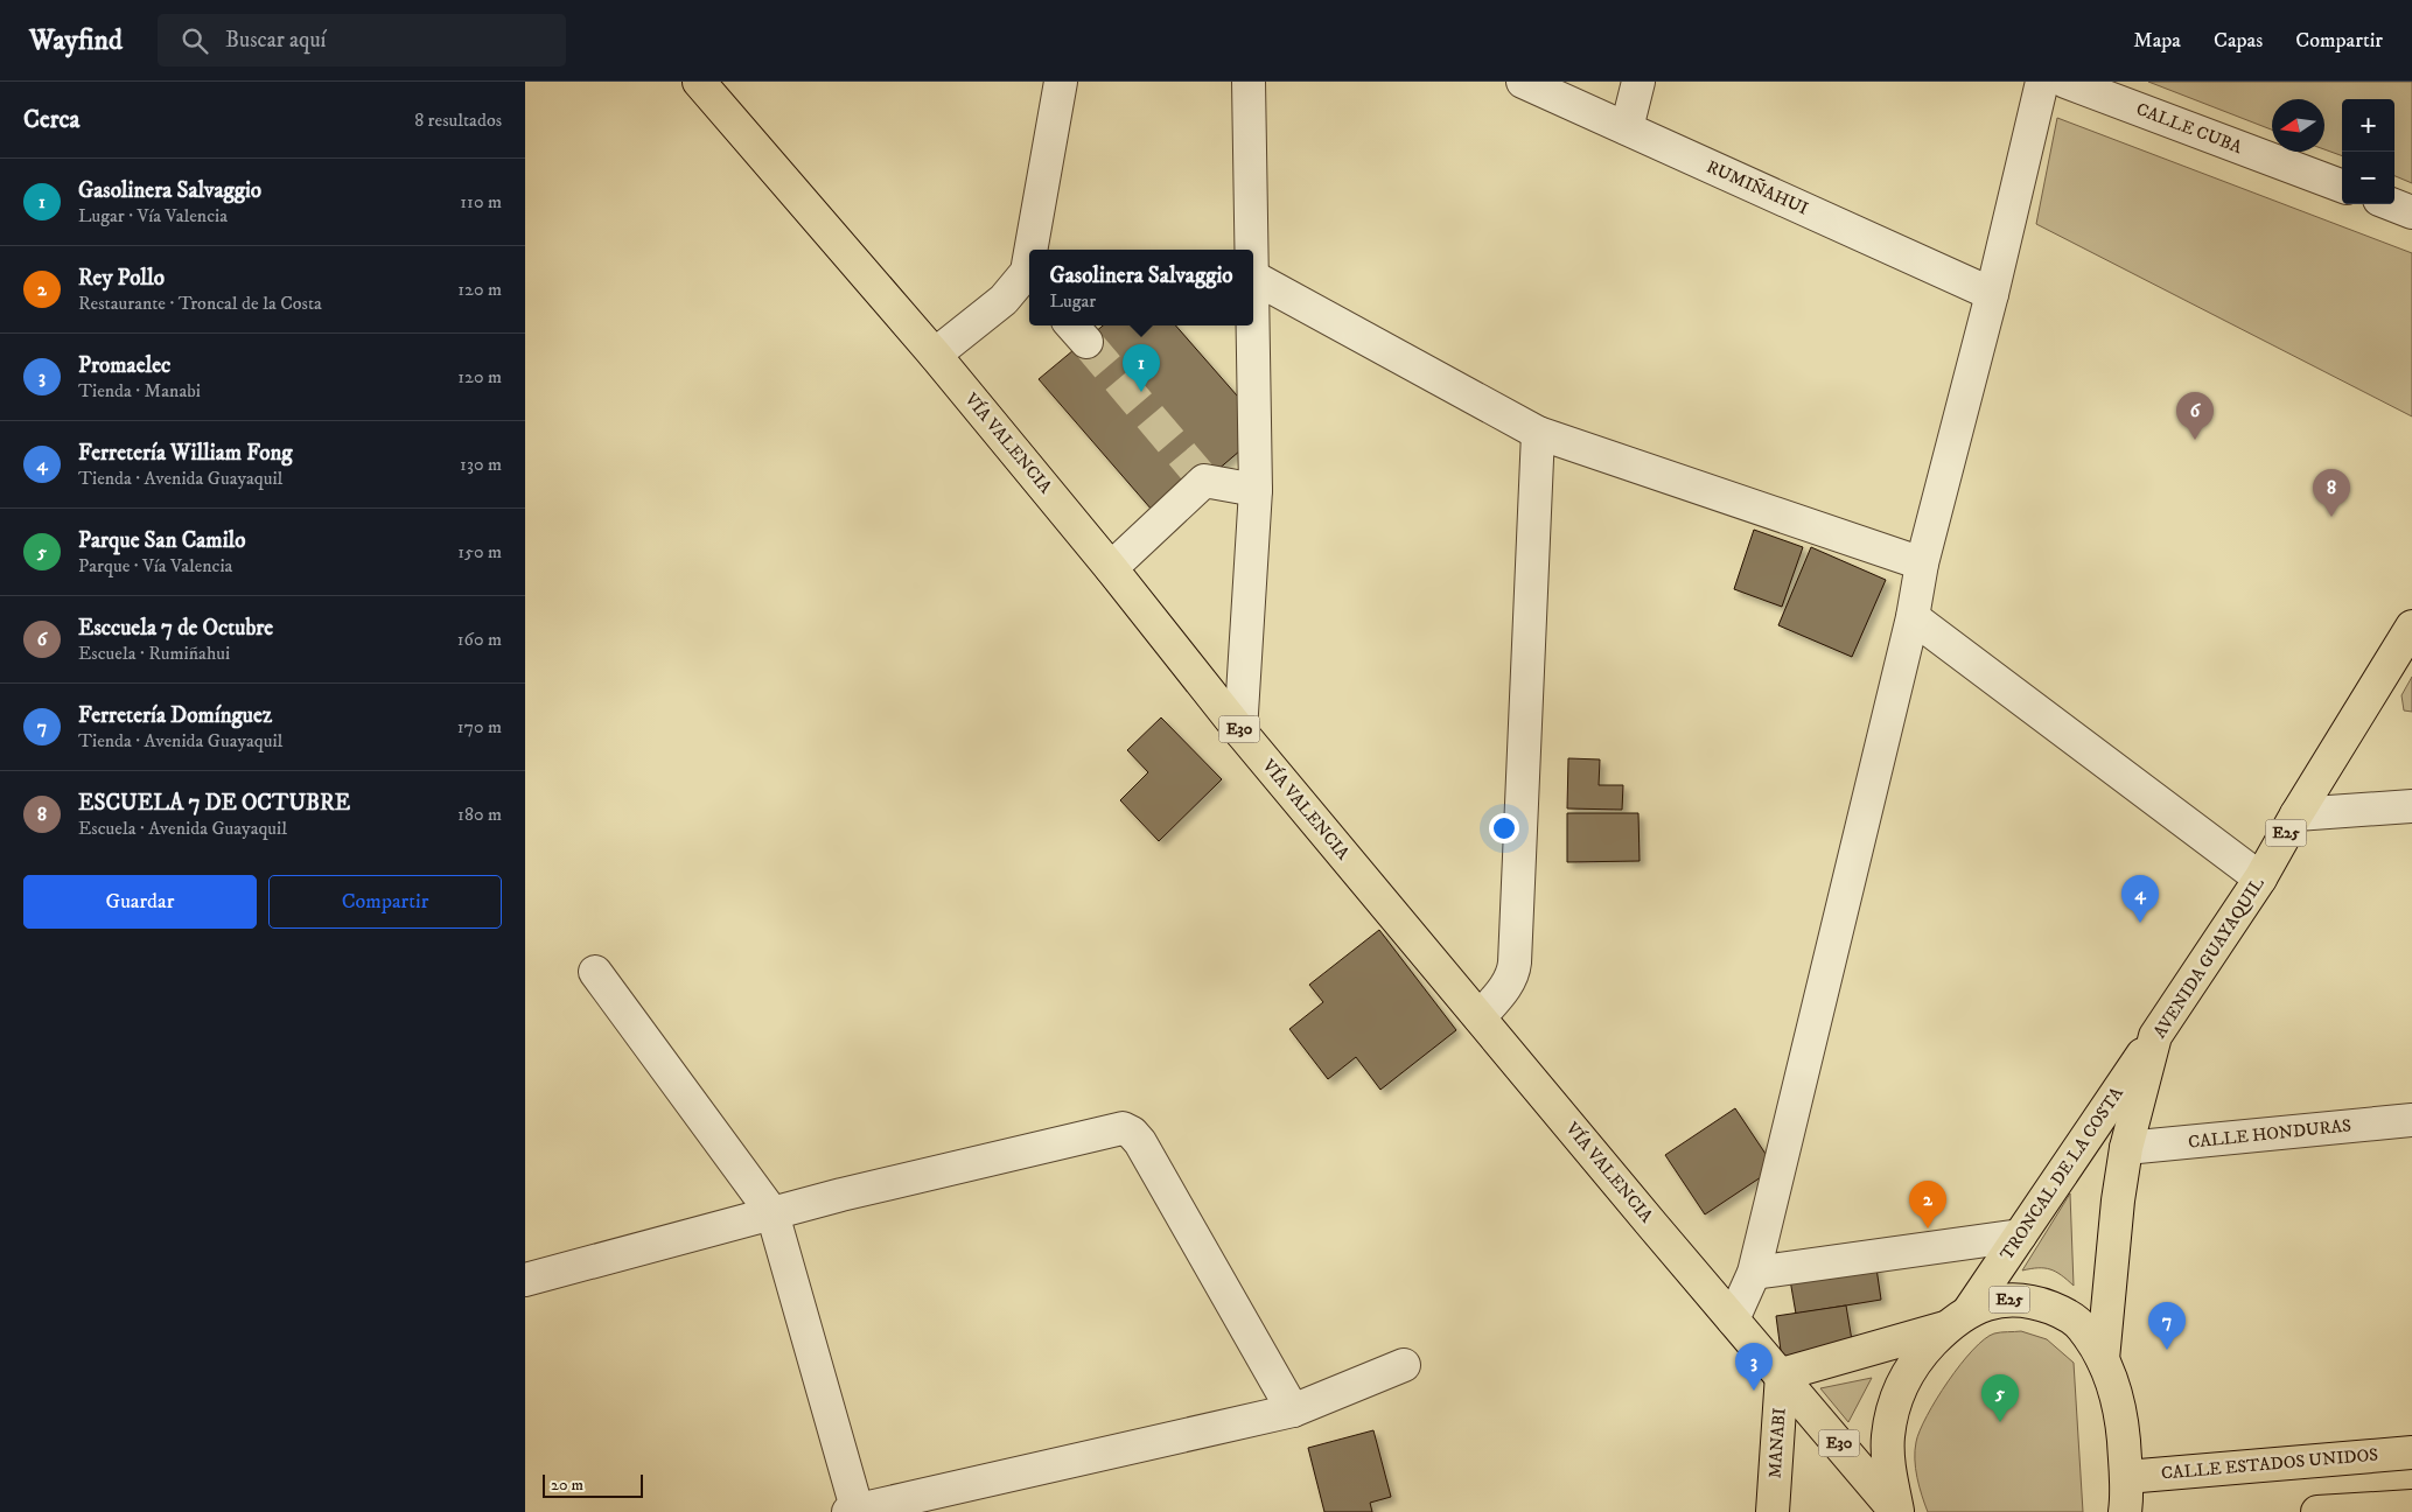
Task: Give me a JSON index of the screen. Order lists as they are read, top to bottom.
{
  "streets": {
    "main road": [
      "VÍA VALENCIA",
      "E30",
      "E25",
      "AVENIDA GUAYAQUIL",
      "TRONCAL DE LA COSTA",
      "MANABI",
      "CALLE ESTADOS UNIDOS"
    ],
    "street": ["CALLE CUBA", "RUMIÑAHUI", "CALLE HONDURAS"]
  },
  "crossings": [
    ["VÍA VALENCIA", "E25"],
    ["VÍA VALENCIA", "MANABI"],
    ["E25", "AVENIDA GUAYAQUIL"],
    ["E25", "TRONCAL DE LA COSTA"],
    ["E25", "CALLE ESTADOS UNIDOS"],
    ["AVENIDA GUAYAQUIL", "CALLE HONDURAS"],
    ["AVENIDA GUAYAQUIL", "TRONCAL DE LA COSTA"]
  ],
  "scale_bar": "20 m",
  "north": "left",
  "page": {
    "header": "Wayfind",
    "search": "Buscar aquí",
    "nav": ["Mapa", "Capas", "Compartir"],
    "heading": ["Cerca", "8 resultados"],
    "map_buttons": ["+", "−"],
    "list": [
      {
        "mark": "1",
        "name": "Gasolinera Salvaggio",
        "note": "Lugar · Vía Valencia",
        "value": "110 m"
      },
      {
        "mark": "2",
        "name": "Rey Pollo",
        "note": "Restaurante · Troncal de la Costa",
        "value": "120 m"
      },
      {
        "mark": "3",
        "name": "Promaelec",
        "note": "Tienda · Manabi",
        "value": "120 m"
      },
      {
        "mark": "4",
        "name": "Ferretería William Fong",
        "note": "Tienda · Avenida Guayaquil",
        "value": "130 m"
      },
      {
        "mark": "5",
        "name": "Parque San Camilo",
        "note": "Parque · Vía Valencia",
        "value": "150 m"
      },
      {
        "mark": "6",
        "name": "Esccuela 7 de Octubre",
        "note": "Escuela · Rumiñahui",
        "value": "160 m"
      },
      {
        "mark": "7",
        "name": "Ferretería Domínguez",
        "note": "Tienda · Avenida Guayaquil",
        "value": "170 m"
      },
      {
        "mark": "8",
        "name": "ESCUELA 7 DE OCTUBRE",
        "note": "Escuela · Avenida Guayaquil",
        "value": "180 m"
      }
    ],
    "popup": ["Gasolinera Salvaggio", "Lugar"],
    "pins": [
      "1",
      "6",
      "8",
      "4",
      "2",
      "7",
      "3",
      "5"
    ],
    "buttons": ["Guardar", "Compartir"],
    "scale": "20 m"
  }
}
